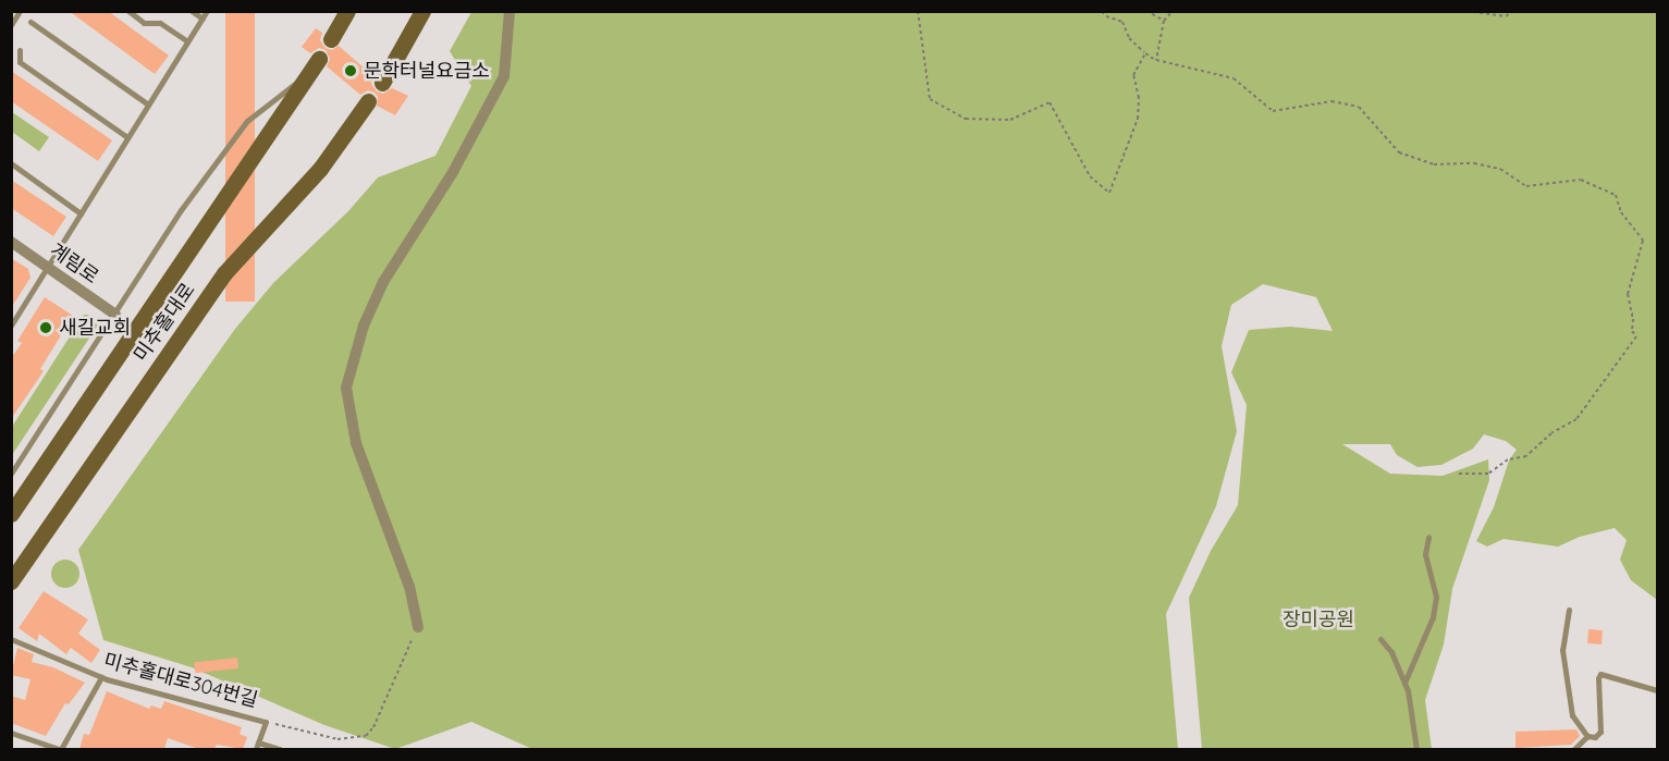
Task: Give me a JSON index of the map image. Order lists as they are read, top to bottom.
{
  "streets": {
    "main road": ["미추홀대로"],
    "street": ["계림로"],
    "lane": ["미추홀대로304번길"]
  },
  "parks": ["장미공원"],
  "places": ["문학터널요금소", "새길교회"]
}
